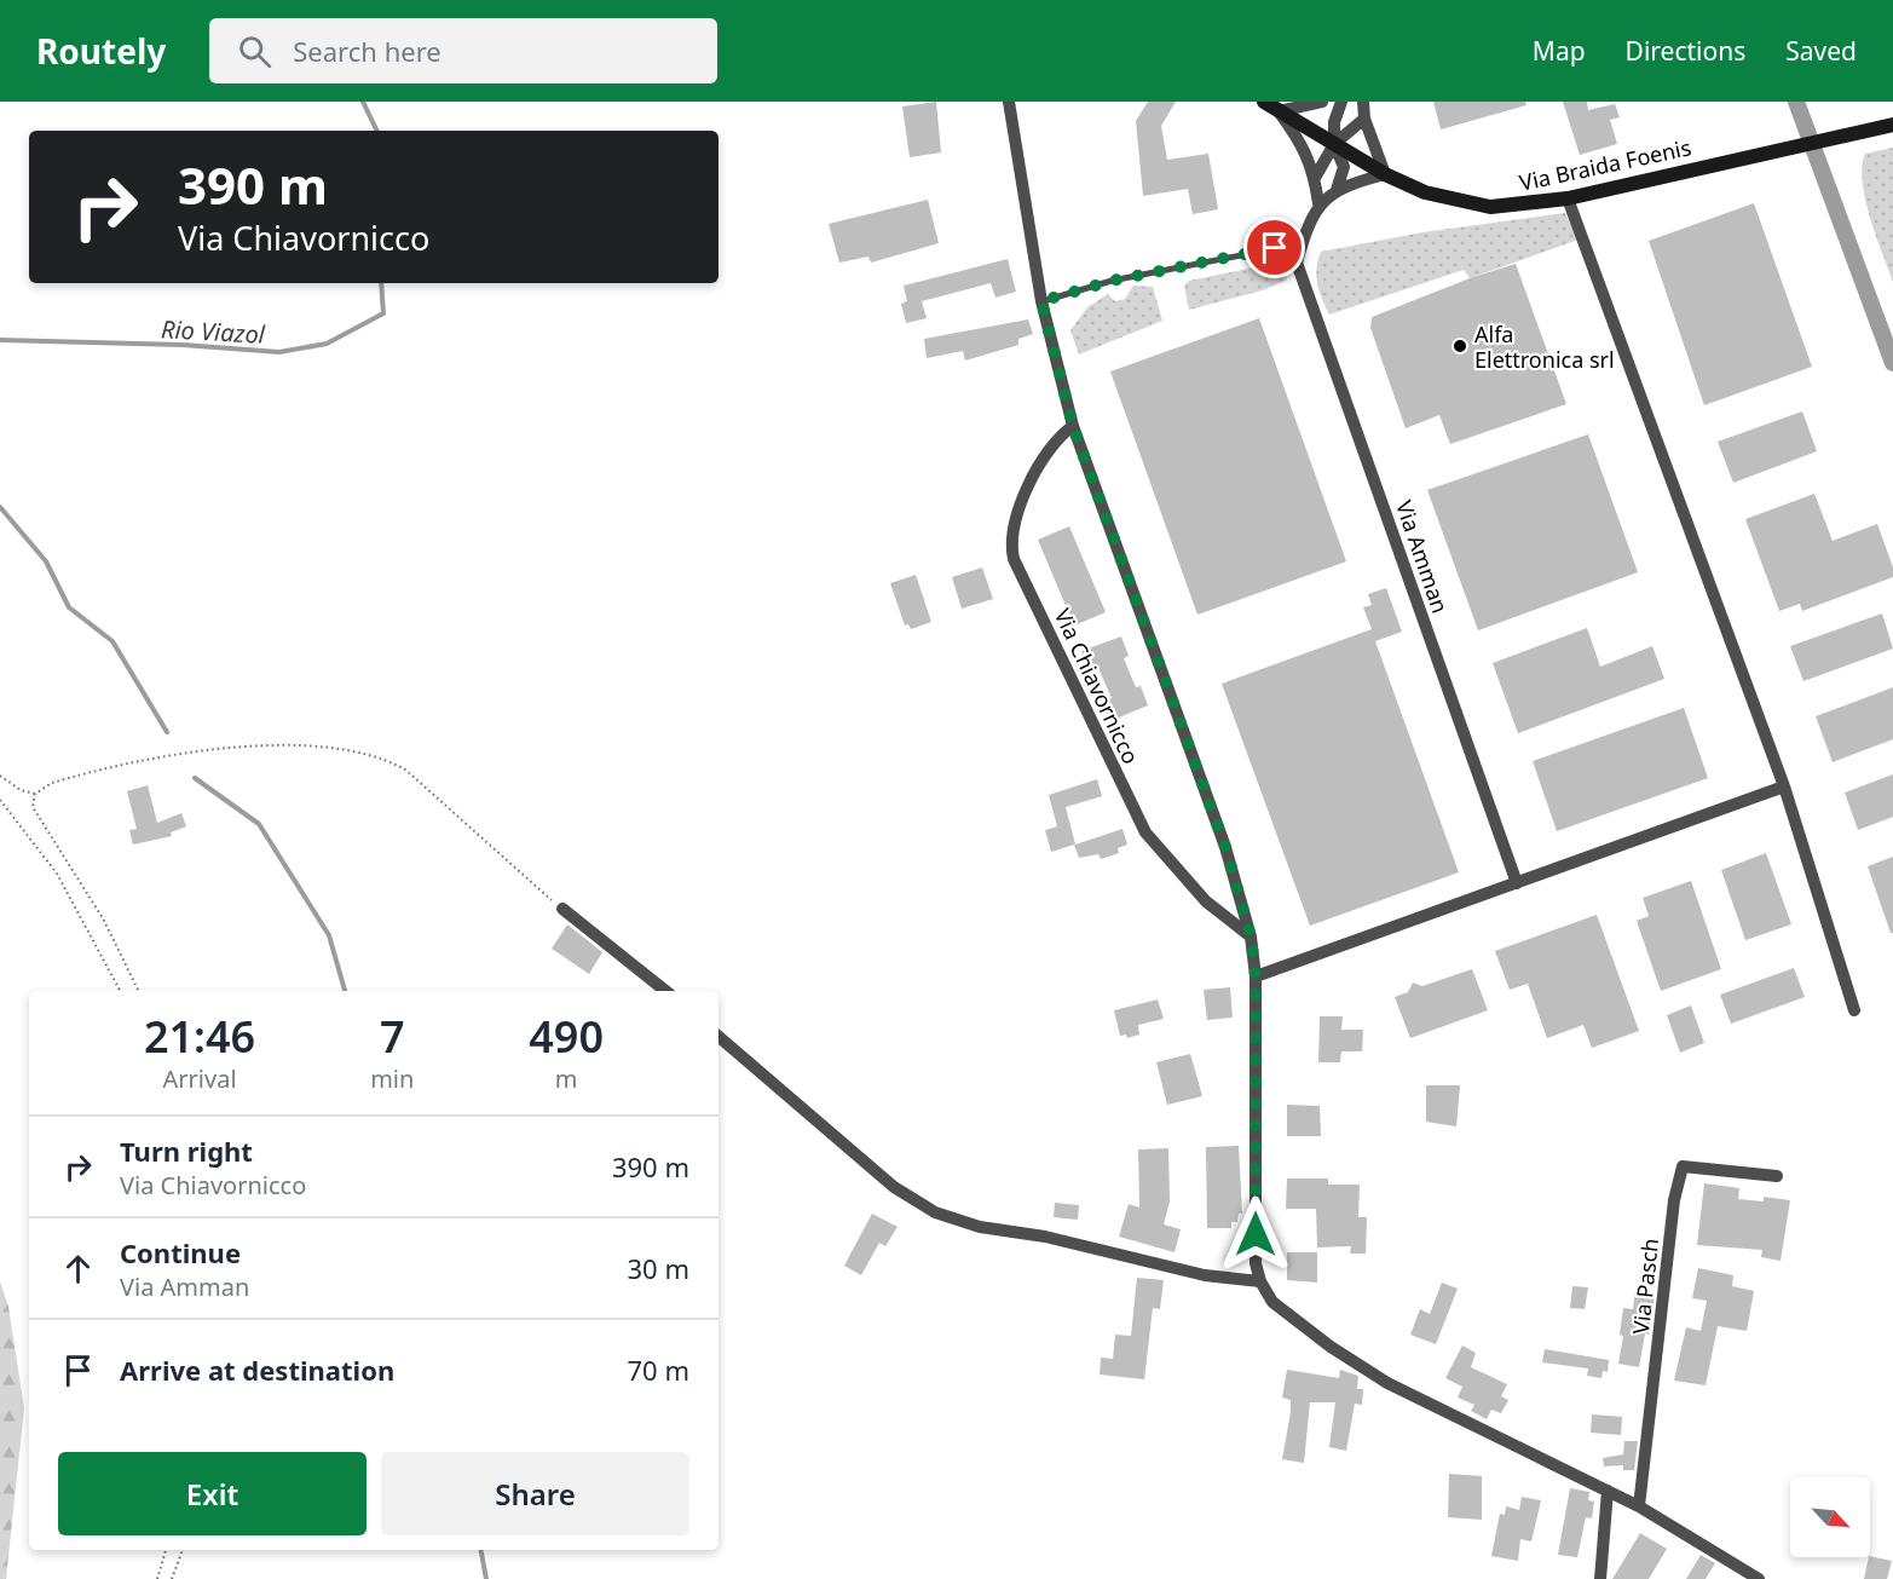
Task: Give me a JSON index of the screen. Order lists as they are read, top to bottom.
{
  "streets": {
    "street": [
      "Via Braida Foenis",
      "Via Amman",
      "Via Chiavornicco",
      "Via Pasch"
    ]
  },
  "water": ["Rio Viazol"],
  "places": ["Alfa Elettronica srl"],
  "north": "bottom right",
  "page": {
    "header": "Routely",
    "search": "Search here",
    "nav": ["Map", "Directions", "Saved"],
    "turn": ["390 m", "Via Chiavornicco"],
    "eta": [
      "21:46",
      "Arrival",
      "7",
      "min",
      "490",
      "m"
    ],
    "list": [
      {
        "name": "Turn right",
        "note": "Via Chiavornicco",
        "value": "390 m"
      },
      {
        "name": "Continue",
        "note": "Via Amman",
        "value": "30 m"
      },
      {
        "name": "Arrive at destination",
        "value": "70 m"
      }
    ],
    "buttons": ["Exit", "Share"]
  }
}
